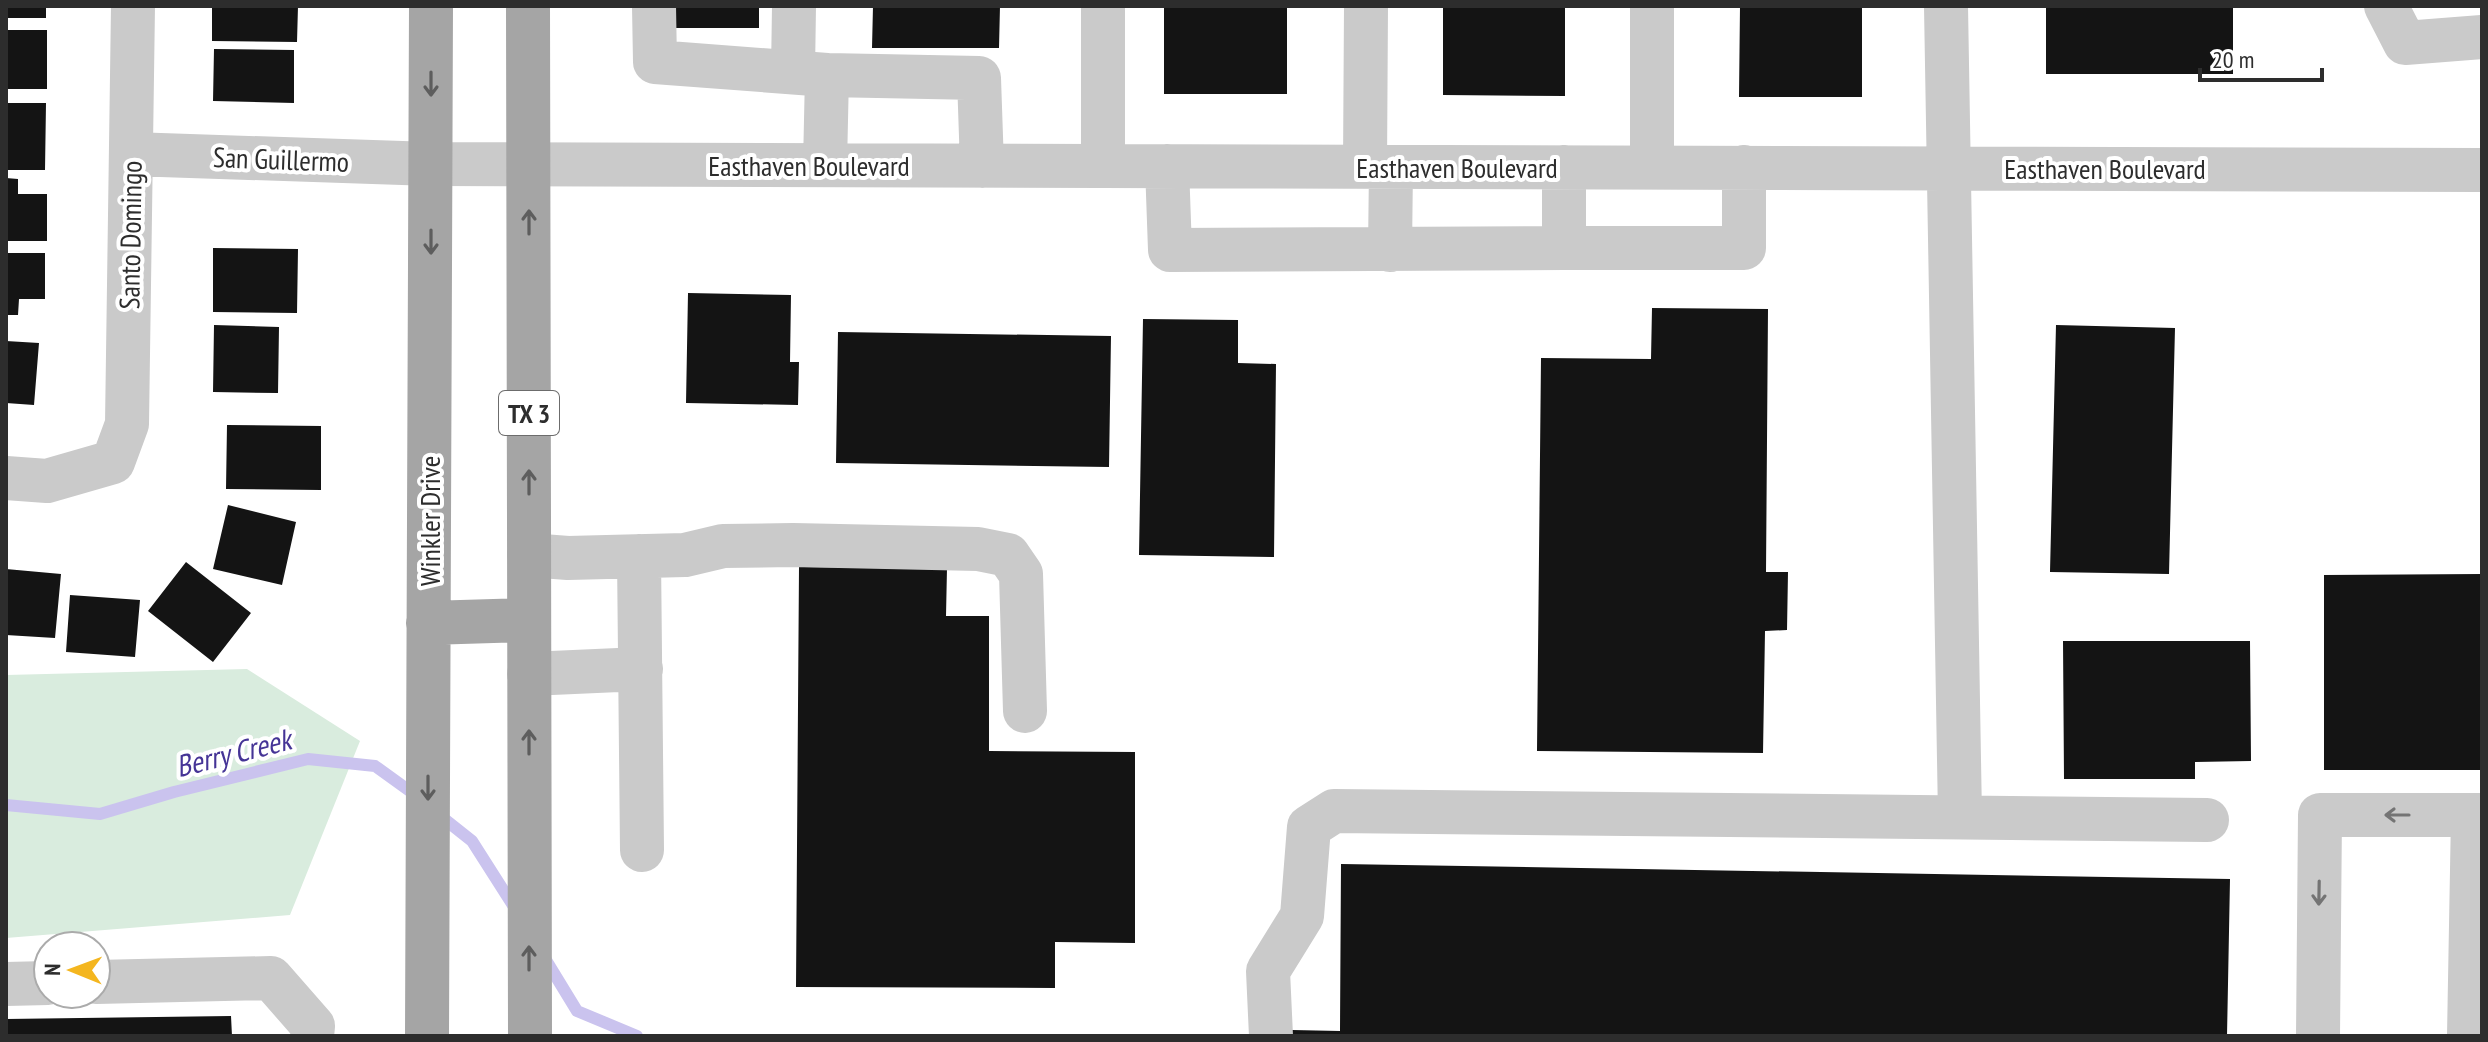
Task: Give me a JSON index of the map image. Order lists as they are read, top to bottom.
{
  "streets": {
    "main road": ["TX 3", "Winkler Drive"],
    "street": ["San Guillermo", "Easthaven Boulevard", "Santo Domingo"]
  },
  "crossings": [
    ["San Guillermo", "Easthaven Boulevard"],
    ["San Guillermo", "Santo Domingo"],
    ["San Guillermo", "Winkler Drive"],
    ["Easthaven Boulevard", "TX 3"],
    ["Easthaven Boulevard", "Winkler Drive"]
  ],
  "water": ["Berry Creek"],
  "scale_bar": "20 m",
  "north": "left"
}
